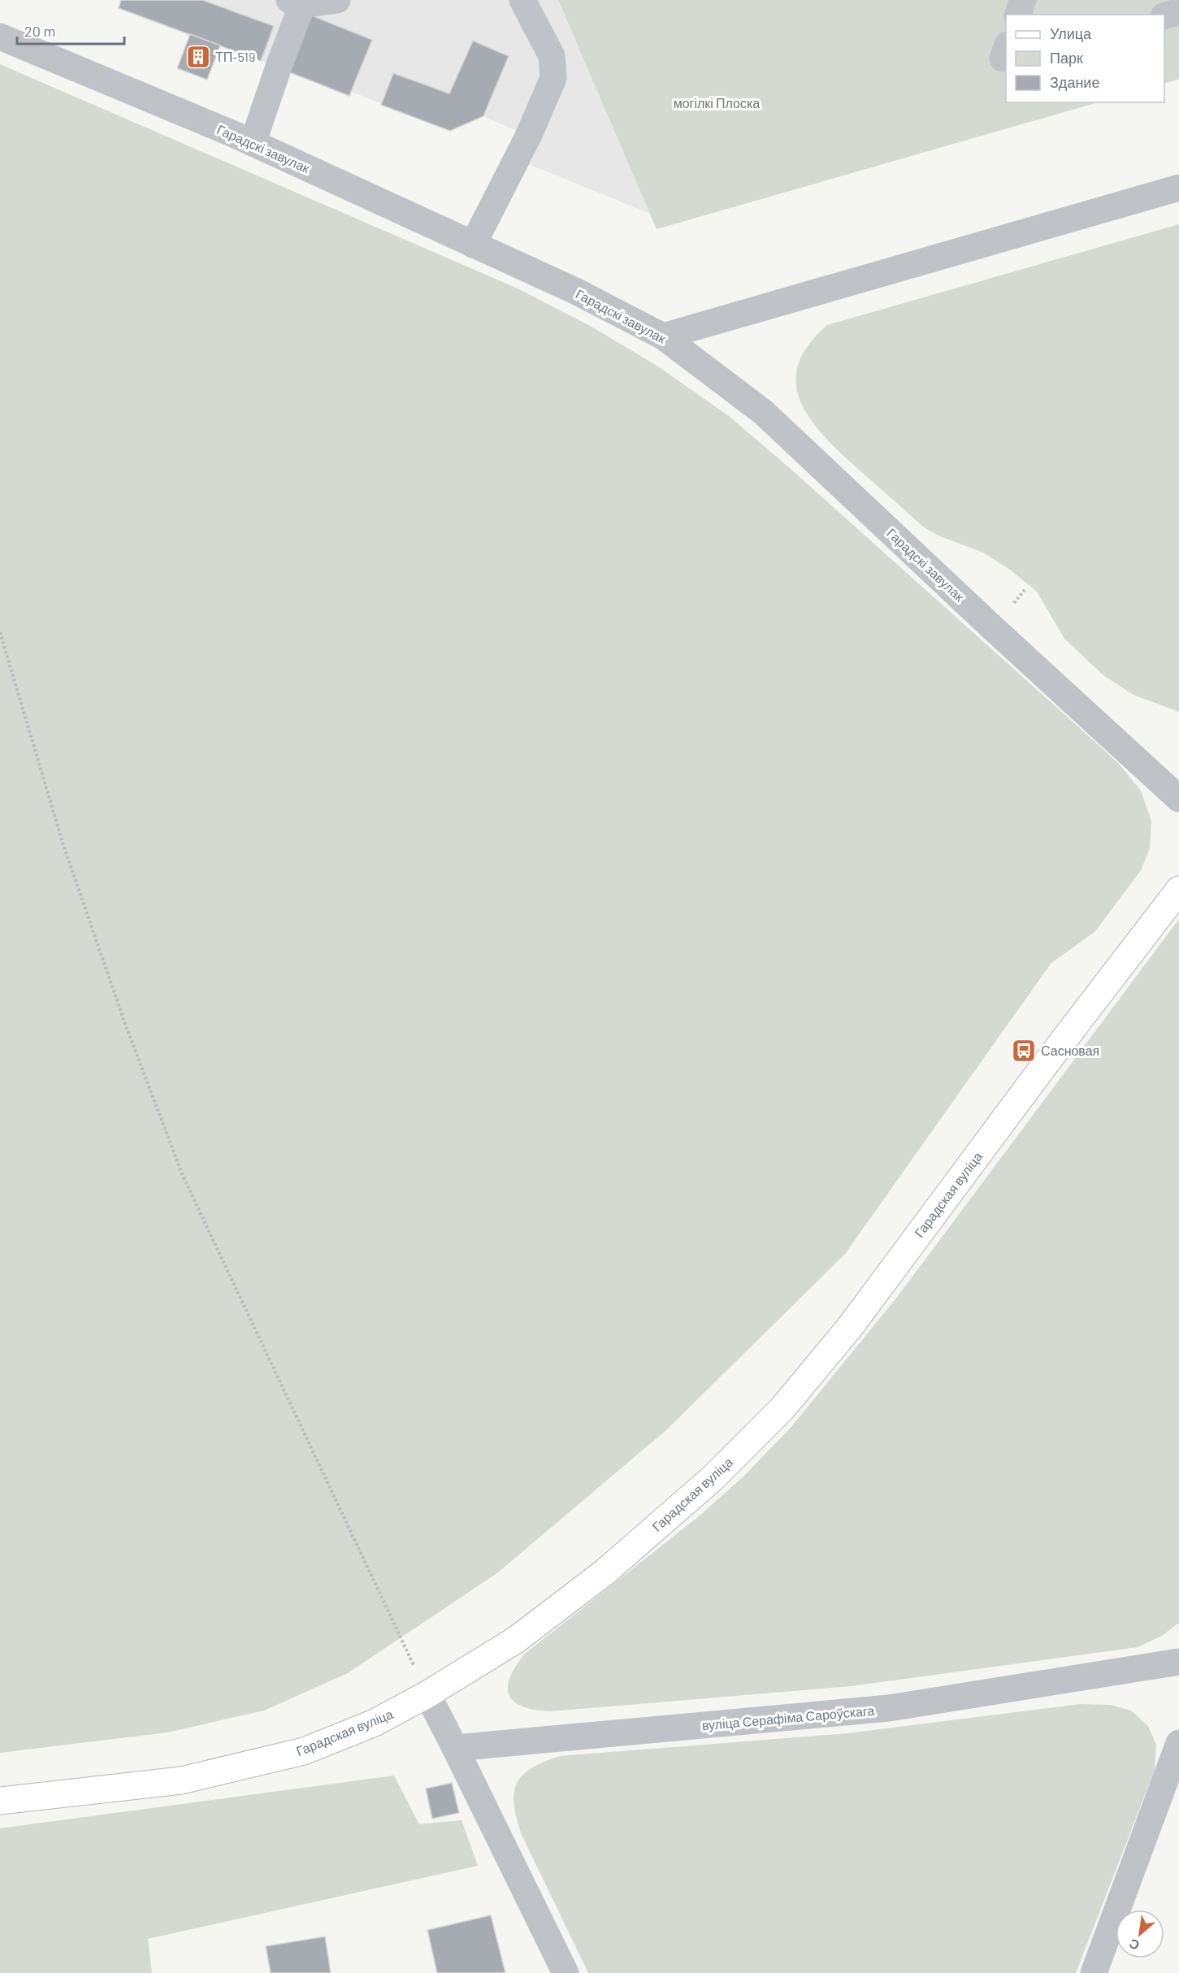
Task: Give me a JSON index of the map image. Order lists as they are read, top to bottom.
{
  "streets": {
    "main road": ["Гарадская вуліца"],
    "street": ["Гарадскі завулак", "вуліца Серафіма Сароўскага"]
  },
  "parks": ["могілкі Плоска"],
  "places": {
    "building": ["ТП-519"],
    "bus stop": ["Сасновая"]
  },
  "legend": ["Улица", "Парк", "Здание"],
  "scale_bar": "20 m",
  "north": "bottom left"
}
